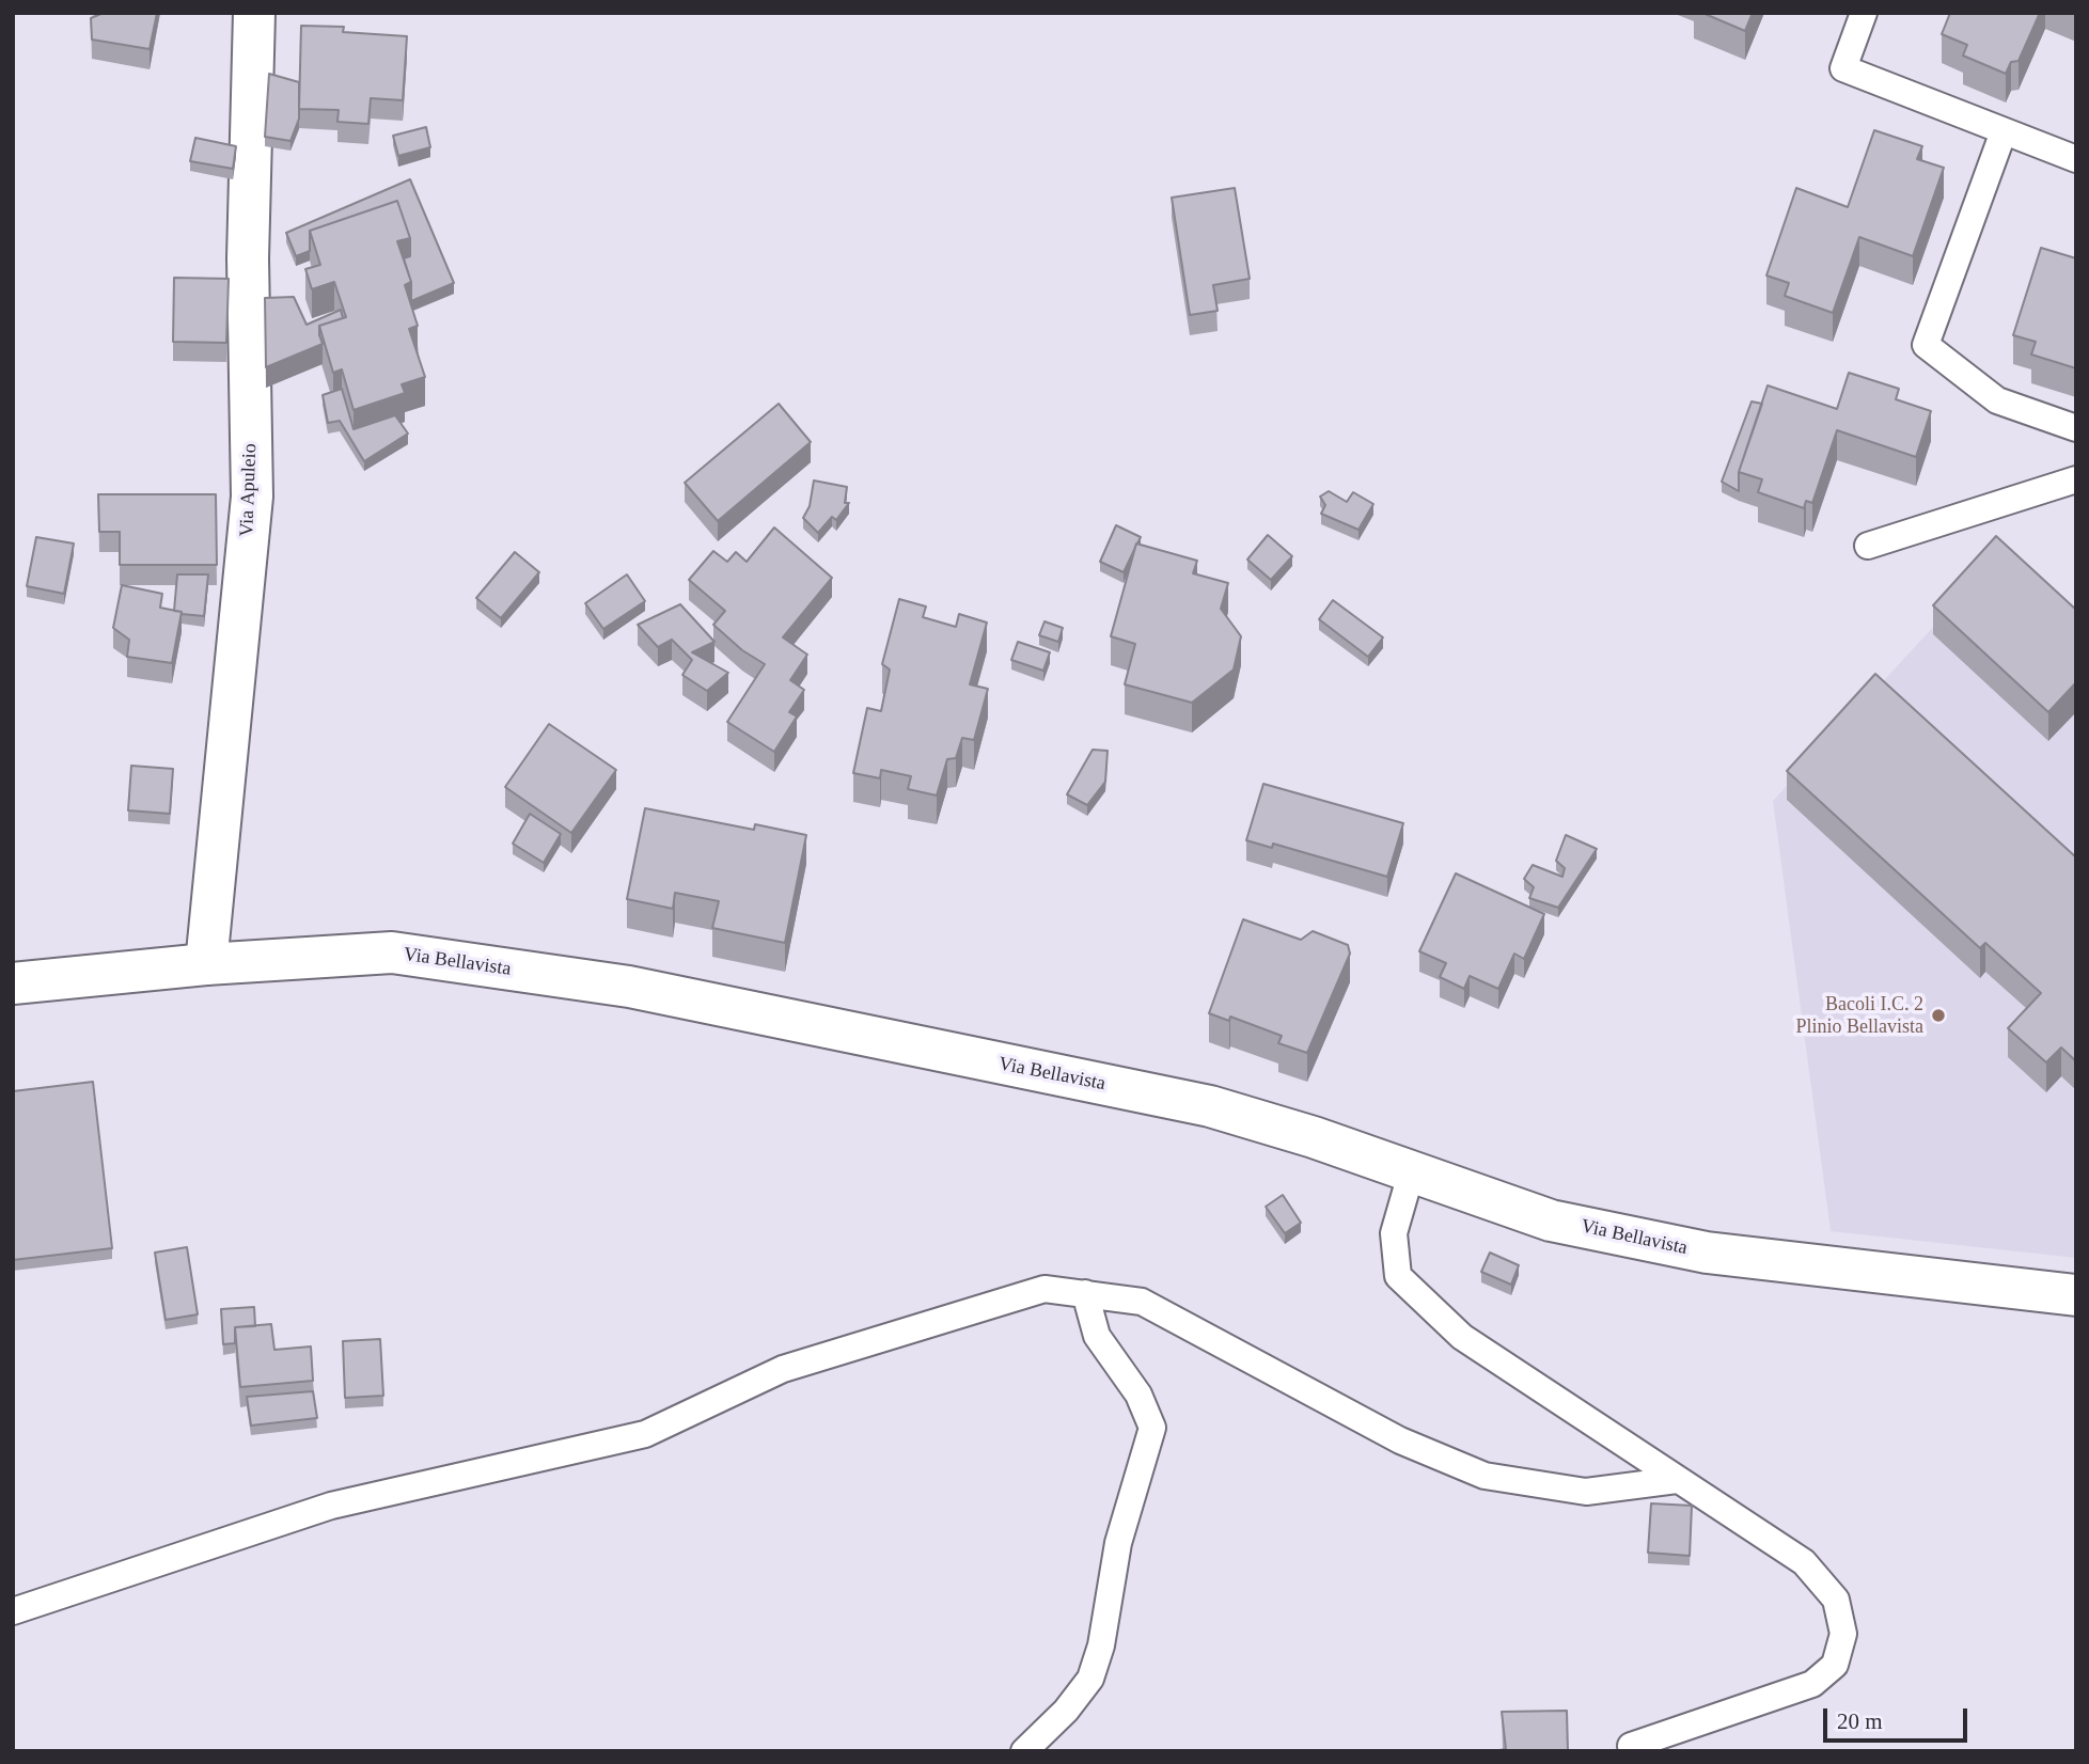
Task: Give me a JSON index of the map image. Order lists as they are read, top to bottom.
{
  "streets": {
    "street": ["Via Apuleio", "Via Bellavista"]
  },
  "crossings": [
    ["Via Apuleio", "Via Bellavista"]
  ],
  "places": ["Bacoli I.C. 2 Plinio Bellavista"],
  "scale_bar": "20 m"
}
